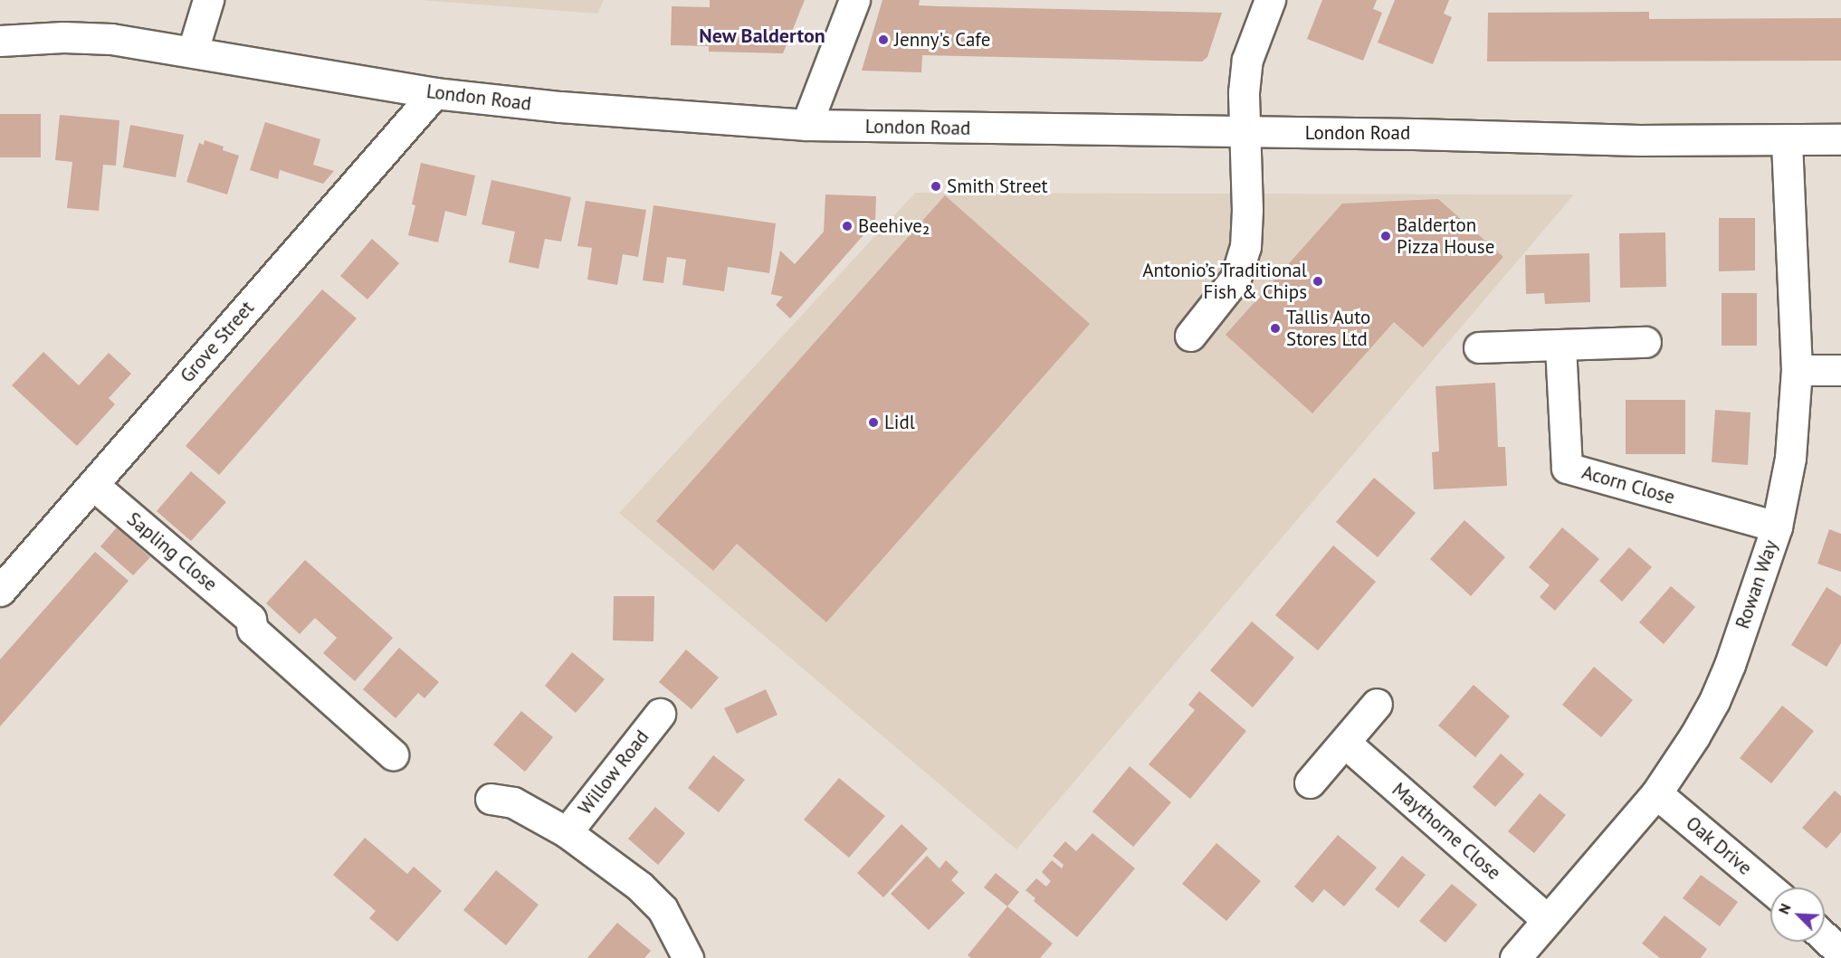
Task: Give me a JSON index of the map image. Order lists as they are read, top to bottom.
{
  "streets": {
    "street": [
      "London Road",
      "Grove Street",
      "Acorn Close",
      "Sapling Close",
      "Rowan Way",
      "Willow Road",
      "Maythorne Close",
      "Oak Drive"
    ]
  },
  "crossings": [
    ["London Road", "Grove Street"],
    ["London Road", "Rowan Way"],
    ["Grove Street", "Sapling Close"],
    ["Acorn Close", "Rowan Way"],
    ["Rowan Way", "Maythorne Close"],
    ["Rowan Way", "Oak Drive"]
  ],
  "districts": ["New Balderton"],
  "places": [
    "Jenny's Cafe",
    "Smith Street",
    "Beehive₂",
    "Balderton Pizza House",
    "Antonio’s Traditional Fish & Chips",
    "Tallis Auto Stores Ltd",
    "Lidl"
  ],
  "north": "top left"
}
